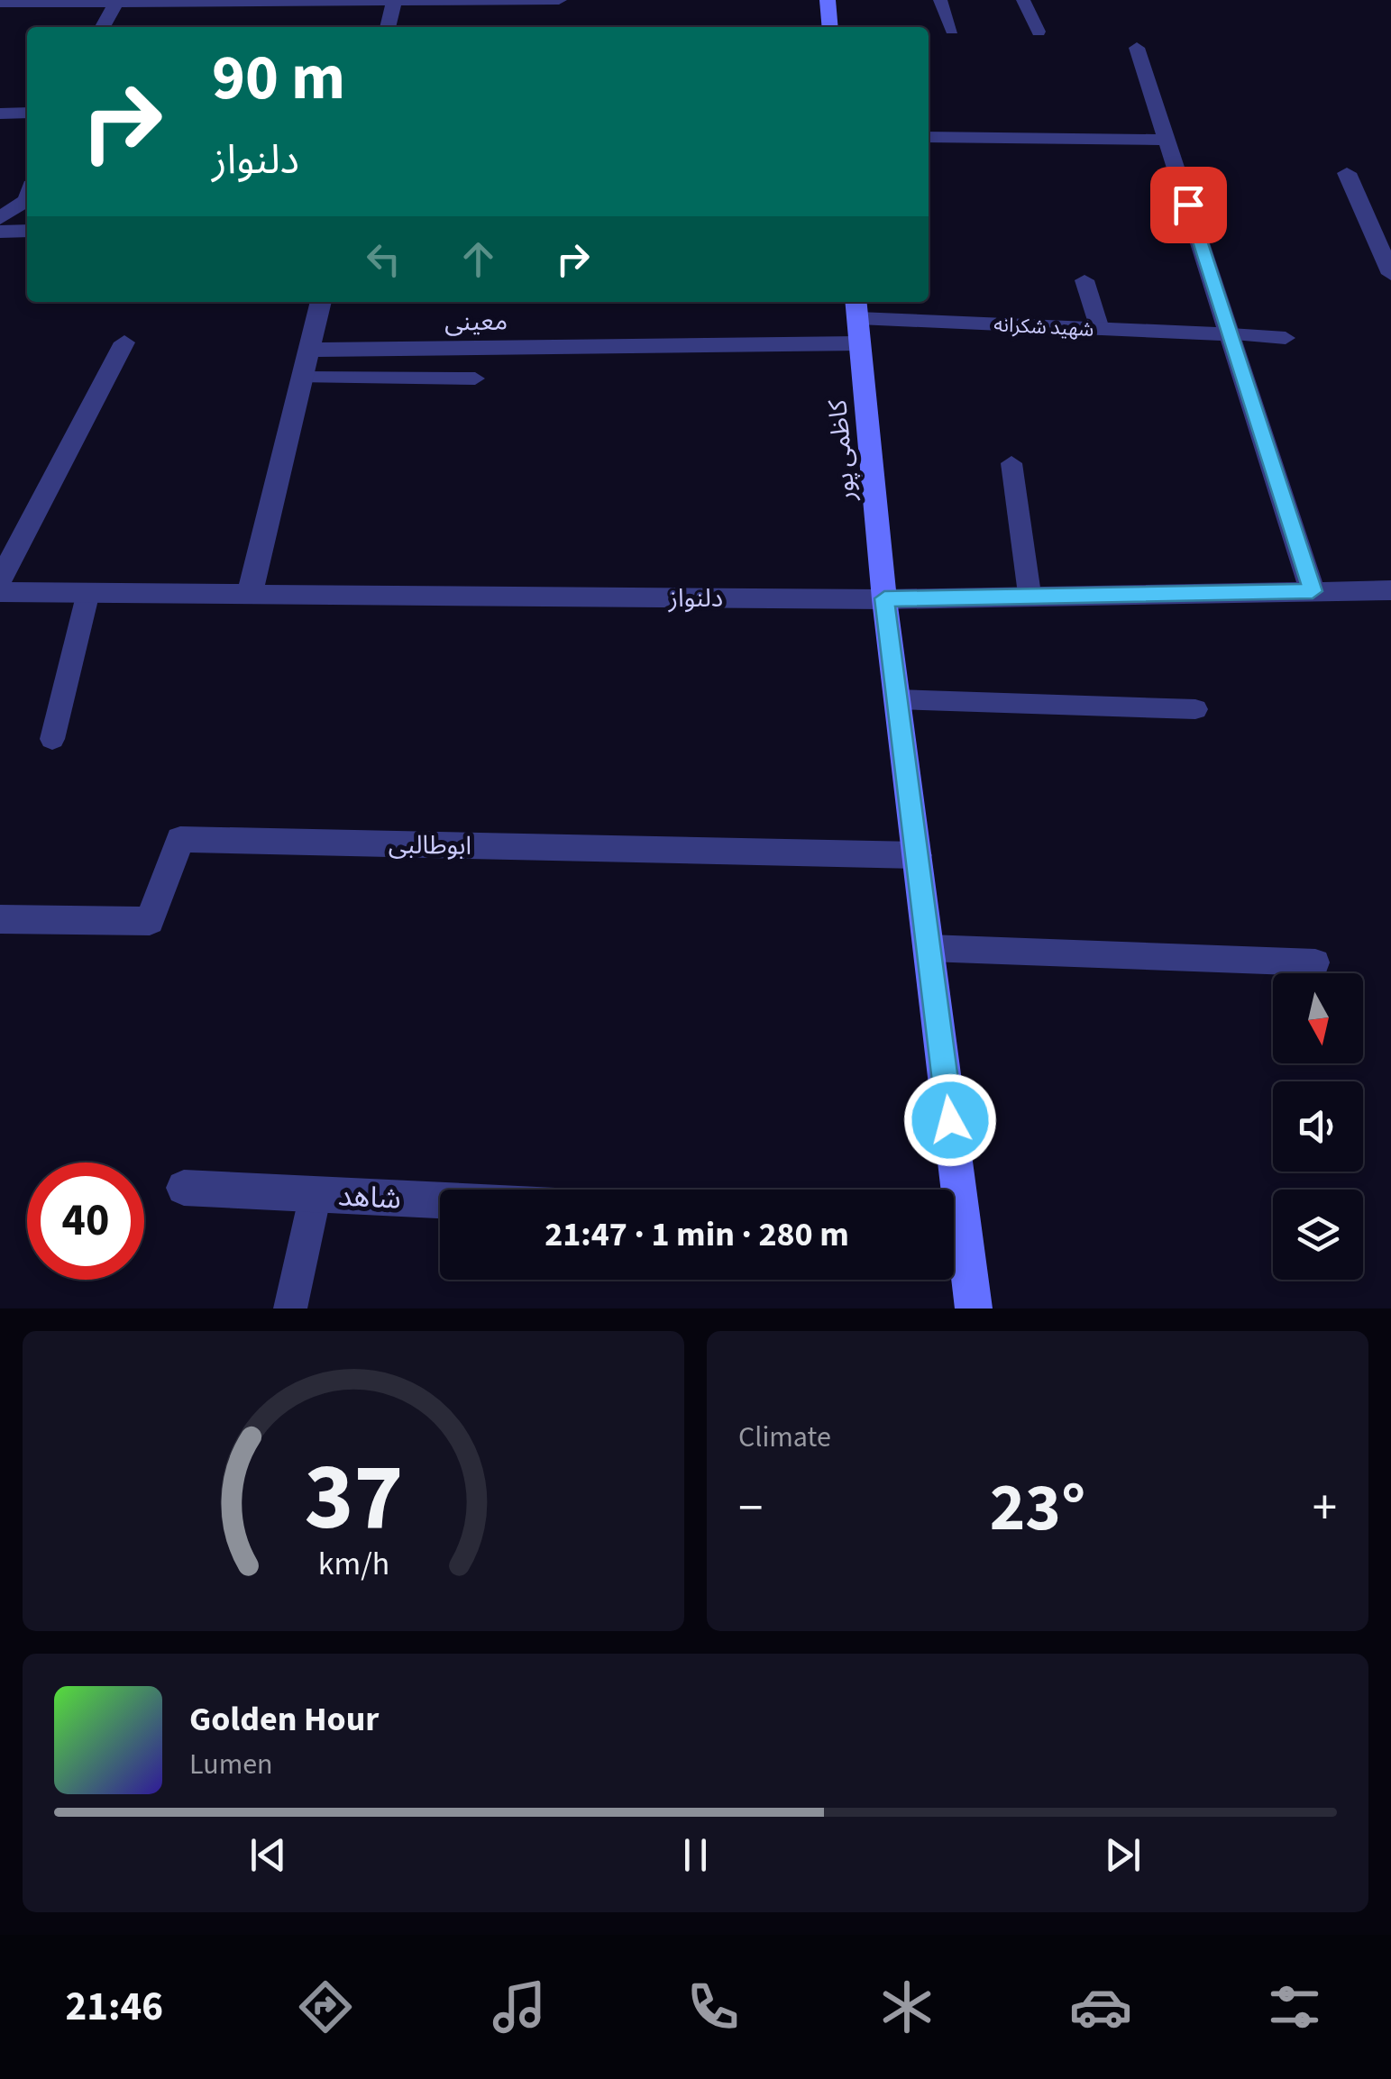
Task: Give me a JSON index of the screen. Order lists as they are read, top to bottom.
{
  "streets": {
    "street": [
      "معینی",
      "شهید شکرانه",
      "کاظمی پور",
      "دلنواز",
      "ابوطالبی",
      "شاهد"
    ]
  },
  "crossings": [
    ["معینی", "کاظمی پور"],
    ["شهید شکرانه", "کاظمی پور"],
    ["کاظمی پور", "دلنواز"],
    ["کاظمی پور", "ابوطالبی"]
  ],
  "north": "bottom",
  "page": {
    "turn": ["90 m", "دلنواز"],
    "limit": "40",
    "trip": "21:47 · 1 min · 280 m",
    "tile": "Climate",
    "heat": ["−", "23°", "+"],
    "song": ["Golden Hour", "Lumen"],
    "tabs": "21:46",
    "gauge": ["37", "km/h"]
  }
}
